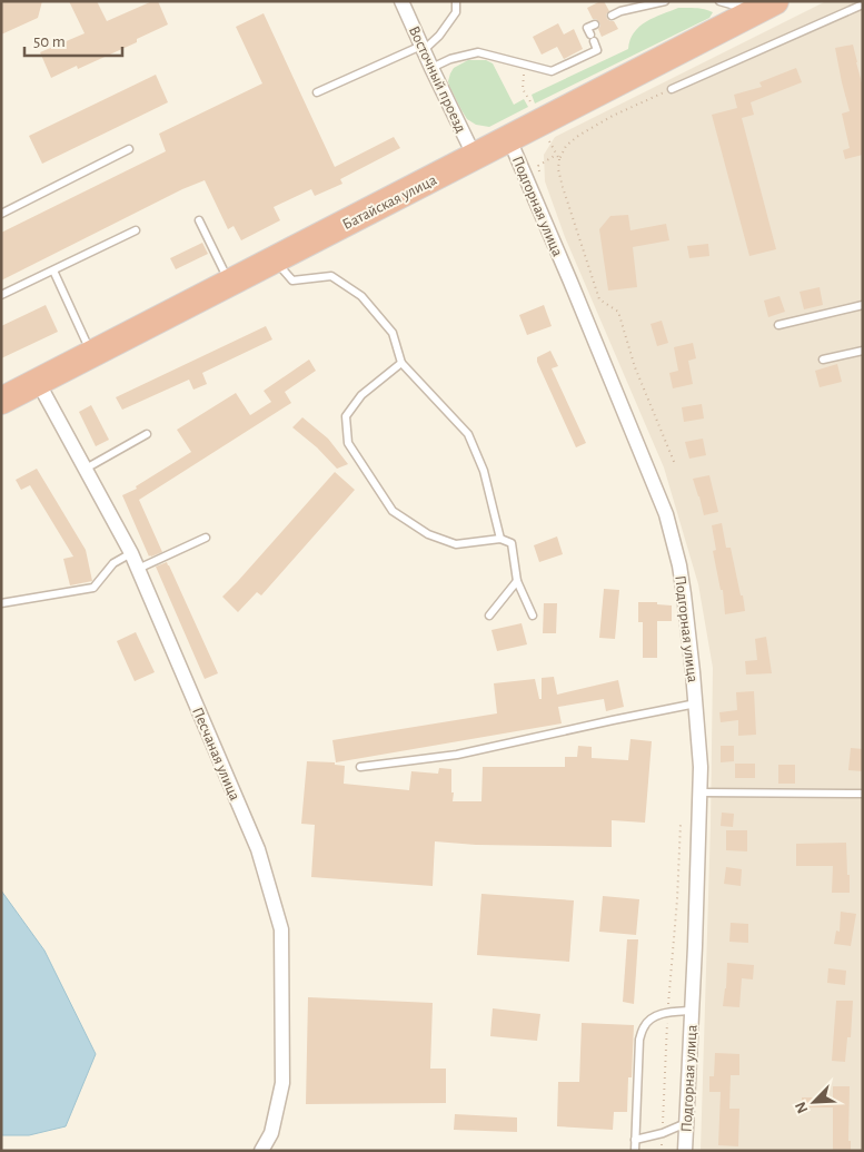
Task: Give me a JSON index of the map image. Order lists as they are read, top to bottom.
{
  "streets": {
    "highway": ["Батайская улица"],
    "street": ["Восточный проезд", "Подгорная улица", "Песчаная улица"]
  },
  "crossings": [
    ["Восточный проезд", "Батайская улица"],
    ["Батайская улица", "Подгорная улица"],
    ["Батайская улица", "Песчаная улица"]
  ],
  "scale_bar": "50 m",
  "north": "bottom left"
}
